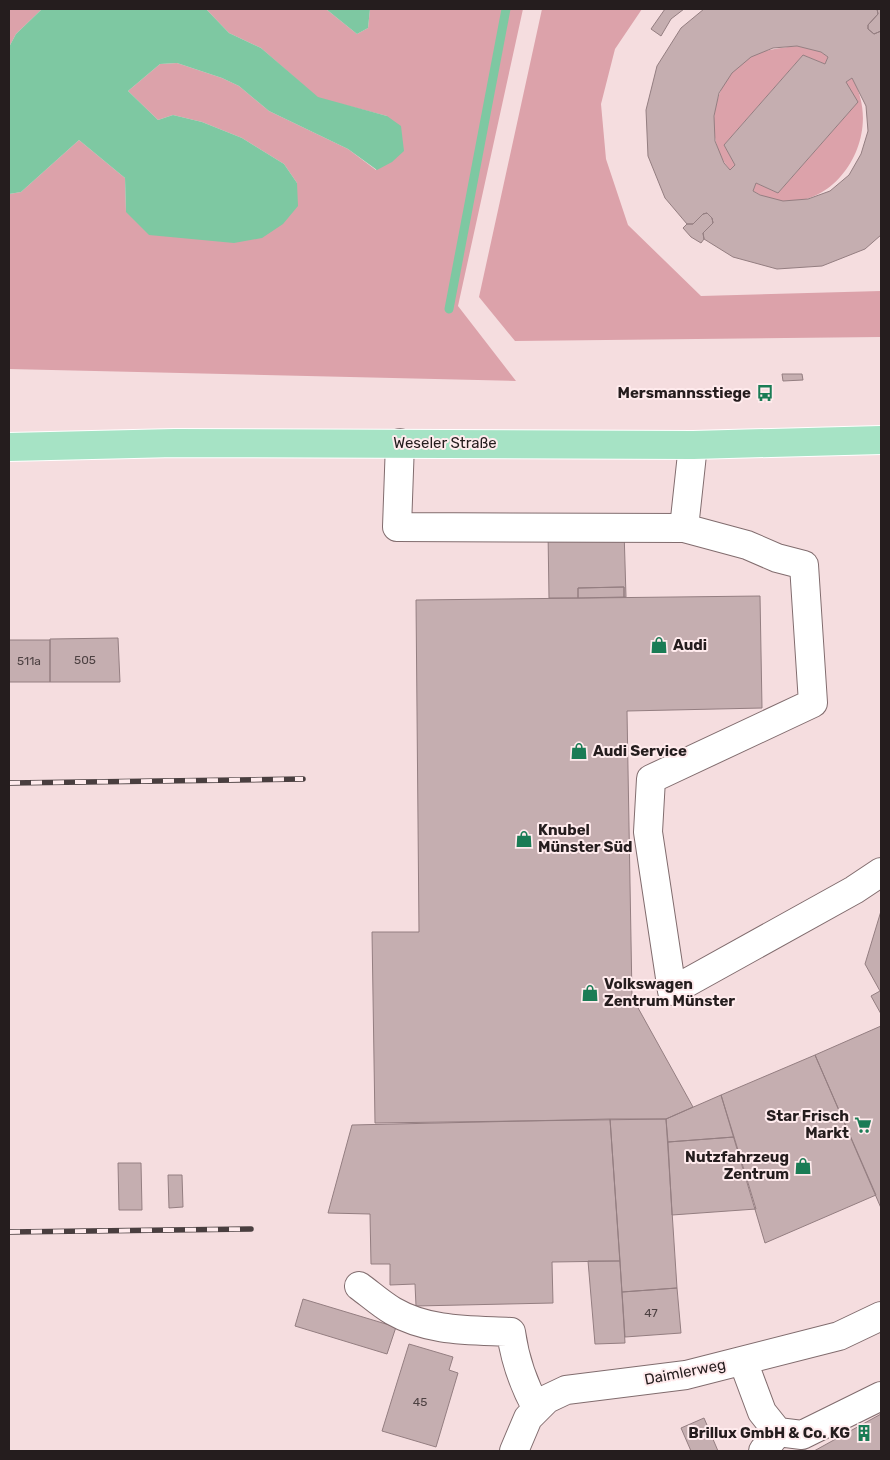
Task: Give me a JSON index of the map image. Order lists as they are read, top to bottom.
{
  "streets": {
    "main road": ["Weseler Straße"],
    "street": ["Daimlerweg"]
  },
  "places": {
    "bus stop": ["Mersmannsstiege"],
    "shop": [
      "Audi",
      "Audi Service",
      "Knubel Münster Süd",
      "Volkswagen Zentrum Münster",
      "Nutzfahrzeug Zentrum"
    ],
    "supermarket": ["Star Frisch Markt"],
    "building": ["Brillux GmbH & Co. KG"]
  },
  "house_numbers": [
    "505",
    "511a",
    "47",
    "45"
  ]
}
